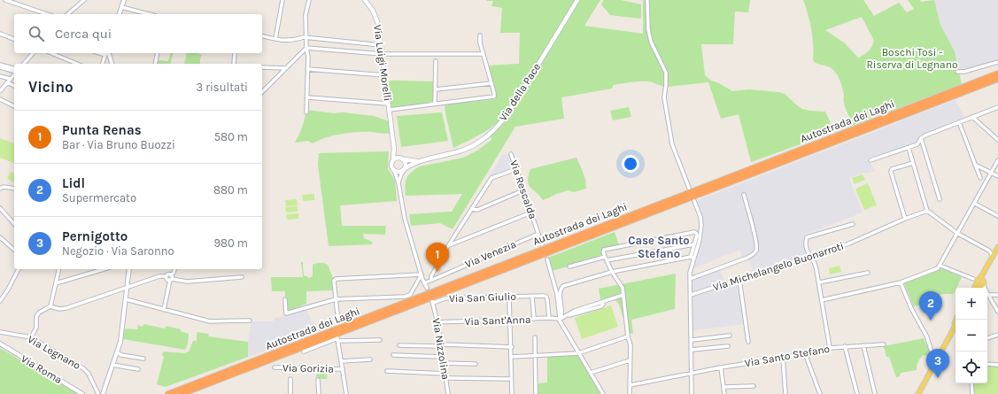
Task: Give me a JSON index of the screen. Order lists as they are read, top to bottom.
{
  "streets": {
    "highway": ["Autostrada dei Laghi"],
    "main road": ["Via Luigi Morelli", "Via della Pace"],
    "street": [
      "Via Rescalda",
      "Via Venezia",
      "Via Michelangelo Buonarroti",
      "Via San Giulio",
      "Via Sant'Anna",
      "Via Nizzolina",
      "Via Legnano",
      "Via Santo Stefano",
      "Via Gorizia",
      "Via Roma"
    ]
  },
  "crossings": [
    ["Via Rescalda", "Via Venezia"],
    ["Via San Giulio", "Via Sant'Anna"],
    ["Via San Giulio", "Via Nizzolina"],
    ["Via Sant'Anna", "Via Nizzolina"]
  ],
  "districts": ["Case Santo Stefano"],
  "parks": ["Boschi Tosi - Riserva di Legnano"],
  "page": {
    "search": "Cerca qui",
    "heading": ["Vicino", "3 risultati"],
    "list": [
      {
        "mark": "1",
        "name": "Punta Renas",
        "note": "Bar · Via Bruno Buozzi",
        "value": "580 m"
      },
      {
        "mark": "2",
        "name": "Lidl",
        "note": "Supermercato",
        "value": "880 m"
      },
      {
        "mark": "3",
        "name": "Pernigotto",
        "note": "Negozio · Via Saronno",
        "value": "980 m"
      }
    ],
    "pins": ["1", "2", "3"],
    "map_buttons": ["+", "−"]
  }
}
